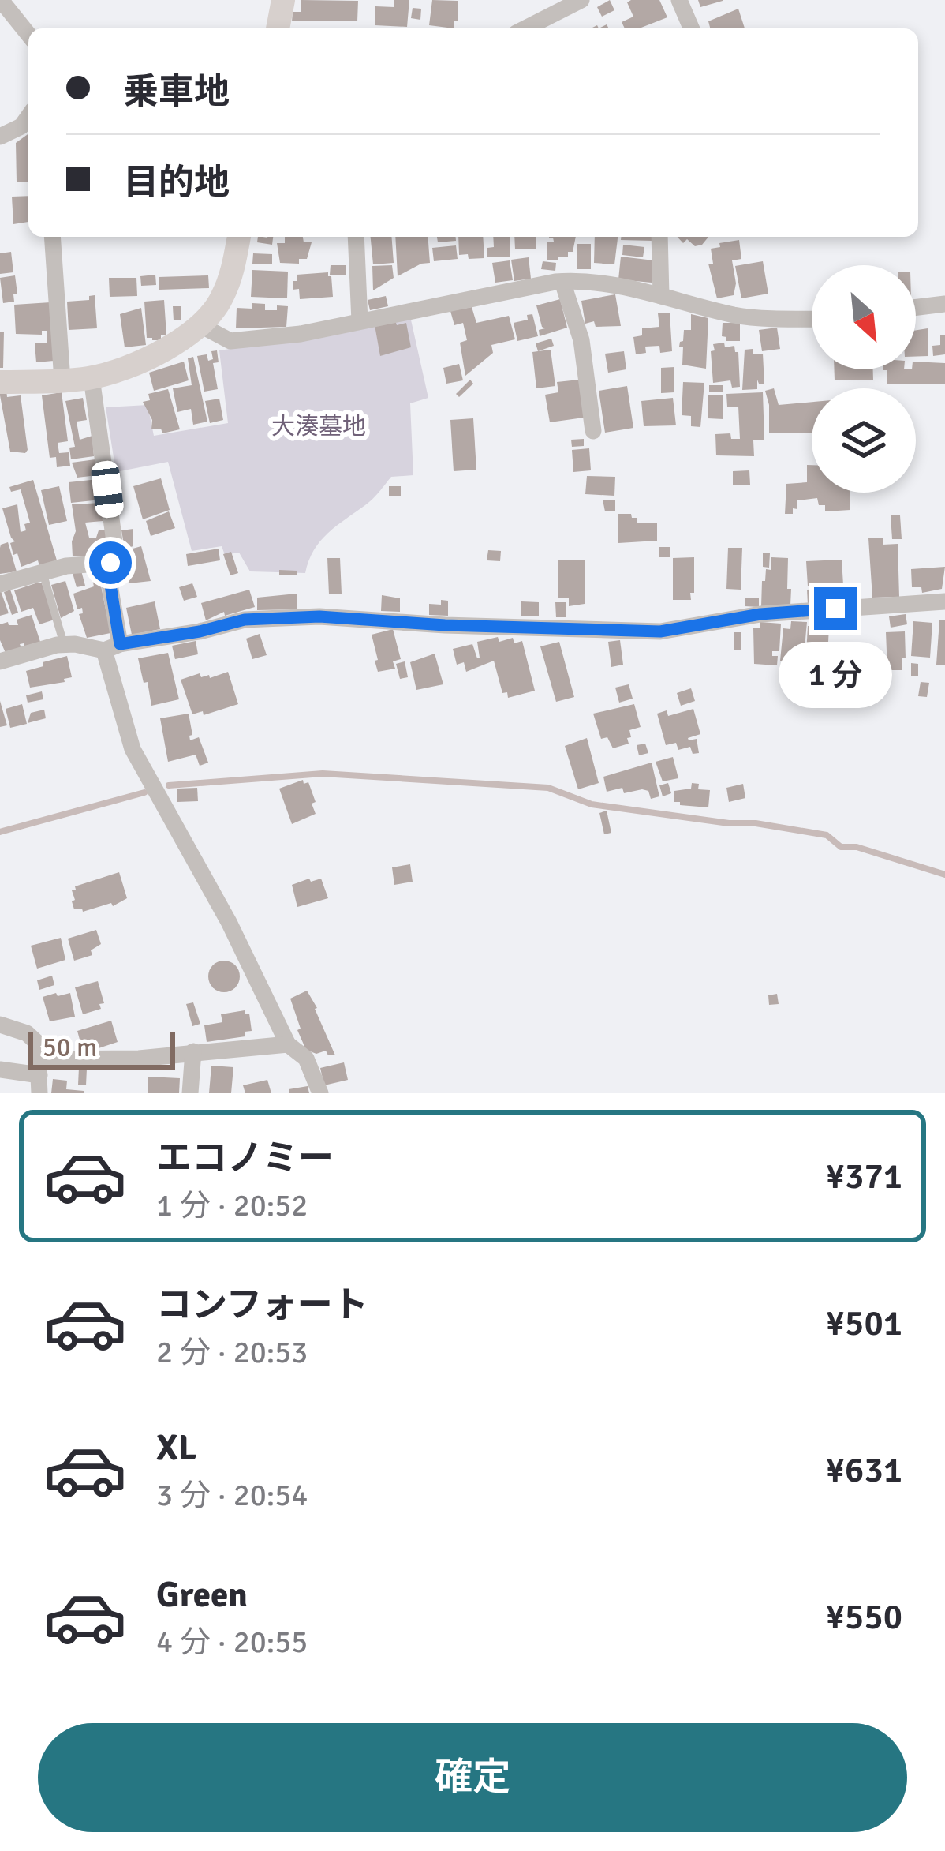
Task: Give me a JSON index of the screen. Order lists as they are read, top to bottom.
{
  "parks": ["大湊墓地"],
  "scale_bar": "50 m",
  "north": "bottom right",
  "page": {
    "banner": ["乗車地", "目的地"],
    "bubble": "1 分",
    "scale": "50 m",
    "list": [
      {
        "name": "エコノミー",
        "note": "1 分 · 20:52",
        "value": "¥371"
      },
      {
        "name": "コンフォート",
        "note": "2 分 · 20:53",
        "value": "¥501"
      },
      {
        "name": "XL",
        "note": "3 分 · 20:54",
        "value": "¥631"
      },
      {
        "name": "Green",
        "note": "4 分 · 20:55",
        "value": "¥550"
      }
    ],
    "buttons": "確定"
  }
}
